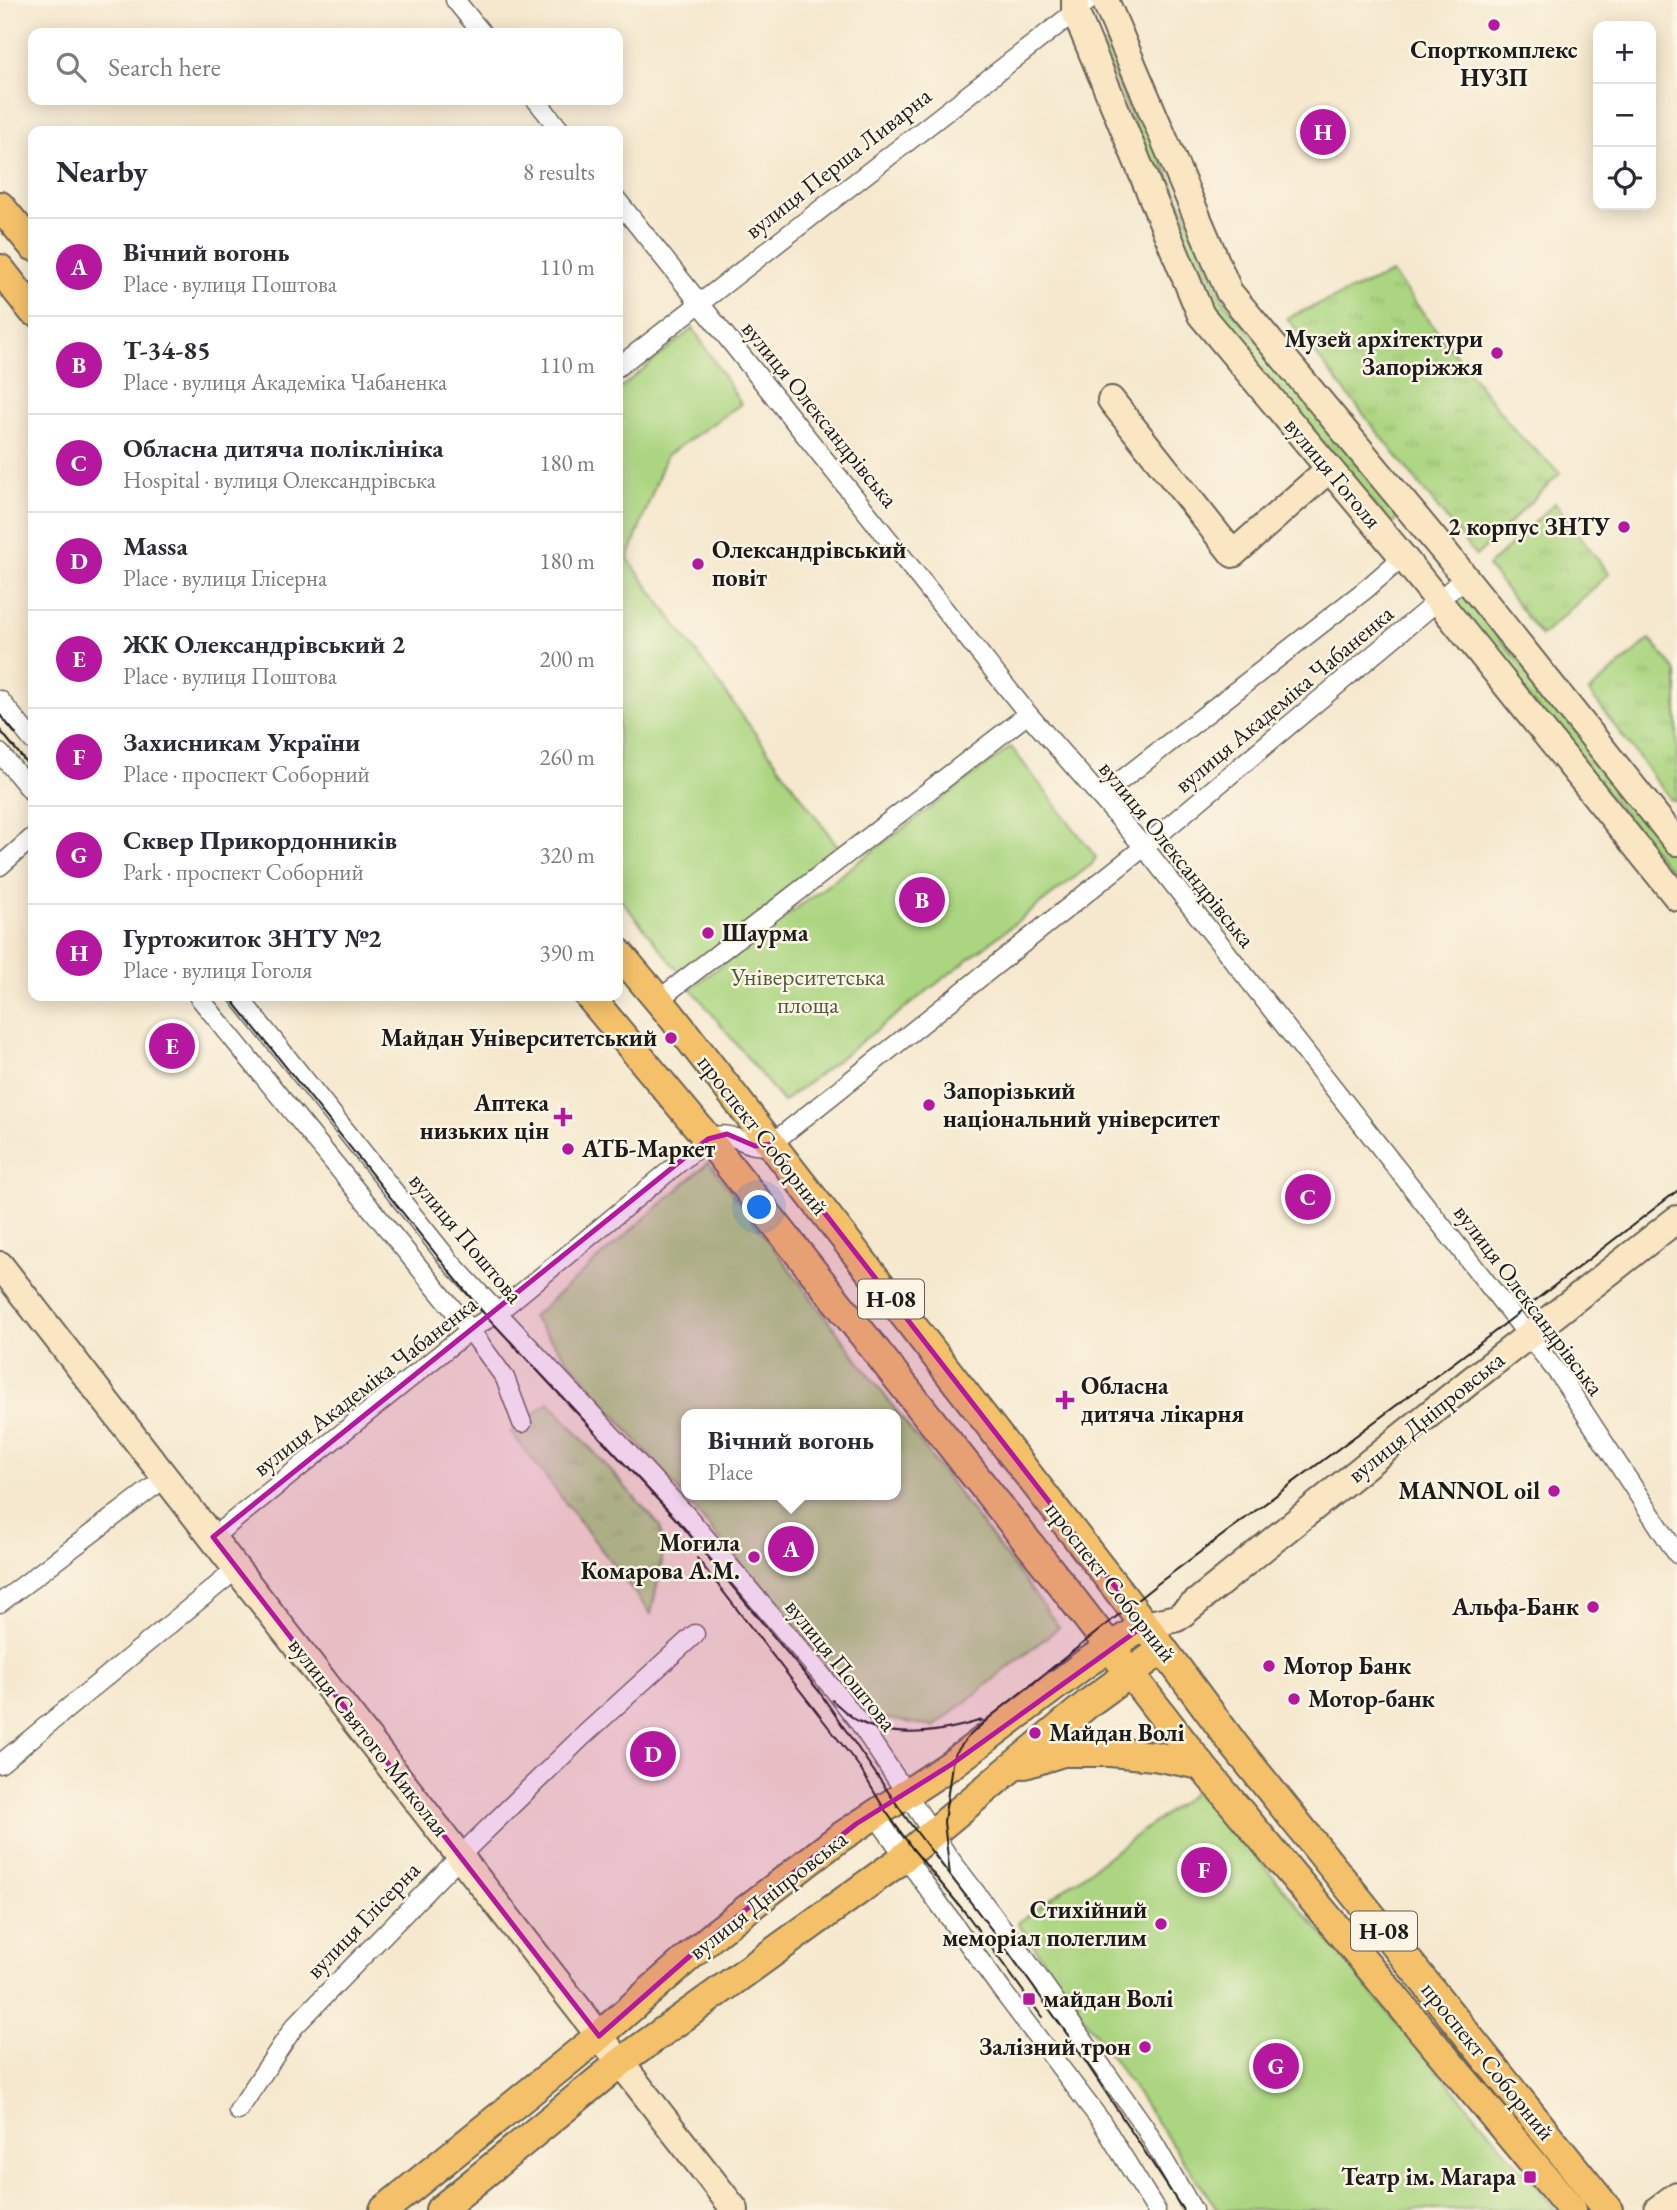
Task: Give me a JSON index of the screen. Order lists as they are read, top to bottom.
{
  "streets": {
    "main road": ["проспект Соборний", "Н-08", "вулиця Дніпровська"],
    "street": [
      "вулиця Перша Ливарна",
      "вулиця Олександрівська",
      "вулиця Гоголя",
      "вулиця Академіка Чабаненка",
      "вулиця Поштова",
      "вулиця Святого Миколая",
      "вулиця Глісерна"
    ]
  },
  "crossings": [
    ["вулиця Перша Ливарна", "вулиця Олександрівська"],
    ["вулиця Перша Ливарна", "вулиця Гоголя"],
    ["вулиця Олександрівська", "вулиця Академіка Чабаненка"],
    ["вулиця Олександрівська", "вулиця Дніпровська"],
    ["вулиця Гоголя", "вулиця Академіка Чабаненка"],
    ["вулиця Академіка Чабаненка", "проспект Соборний"],
    ["вулиця Академіка Чабаненка", "вулиця Поштова"],
    ["вулиця Академіка Чабаненка", "вулиця Святого Миколая"],
    ["проспект Соборний", "вулиця Дніпровська"],
    ["вулиця Поштова", "вулиця Дніпровська"],
    ["вулиця Дніпровська", "вулиця Святого Миколая"],
    ["вулиця Святого Миколая", "вулиця Глісерна"]
  ],
  "parks": ["Університетська площа"],
  "places": {
    "other": [
      "Спорткомплекс НУЗП",
      "Музей архітектури Запоріжжя",
      "2 корпус ЗНТУ",
      "Олександрівський повіт",
      "Шаурма",
      "Майдан Університетський",
      "Запорізький національний університет",
      "АТБ-Маркет",
      "MANNOL oil",
      "Могила Комарова А.М.",
      "Альфа-Банк",
      "Мотор Банк",
      "Мотор-банк",
      "Майдан Волі",
      "Стихійний меморіал полеглим",
      "Залізний трон"
    ],
    "health": ["Аптека низьких цін", "Обласна дитяча лікарня"],
    "transit": ["майдан Волі", "Театр ім. Магара"]
  },
  "page": {
    "map_buttons": ["+", "−"],
    "search": "Search here",
    "pins": [
      "H",
      "B",
      "E",
      "C",
      "A",
      "D",
      "F",
      "G"
    ],
    "heading": ["Nearby", "8 results"],
    "list": [
      {
        "mark": "A",
        "name": "Вічний вогонь",
        "note": "Place · вулиця Поштова",
        "value": "110 m"
      },
      {
        "mark": "B",
        "name": "Т-34-85",
        "note": "Place · вулиця Академіка Чабаненка",
        "value": "110 m"
      },
      {
        "mark": "C",
        "name": "Обласна дитяча поліклініка",
        "note": "Hospital · вулиця Олександрівська",
        "value": "180 m"
      },
      {
        "mark": "D",
        "name": "Massa",
        "note": "Place · вулиця Глісерна",
        "value": "180 m"
      },
      {
        "mark": "E",
        "name": "ЖК Олександрівський 2",
        "note": "Place · вулиця Поштова",
        "value": "200 m"
      },
      {
        "mark": "F",
        "name": "Захисникам України",
        "note": "Place · проспект Соборний",
        "value": "260 m"
      },
      {
        "mark": "G",
        "name": "Сквер Прикордонників",
        "note": "Park · проспект Соборний",
        "value": "320 m"
      },
      {
        "mark": "H",
        "name": "Гуртожиток ЗНТУ №2",
        "note": "Place · вулиця Гоголя",
        "value": "390 m"
      }
    ],
    "popup": ["Вічний вогонь", "Place"]
  }
}
